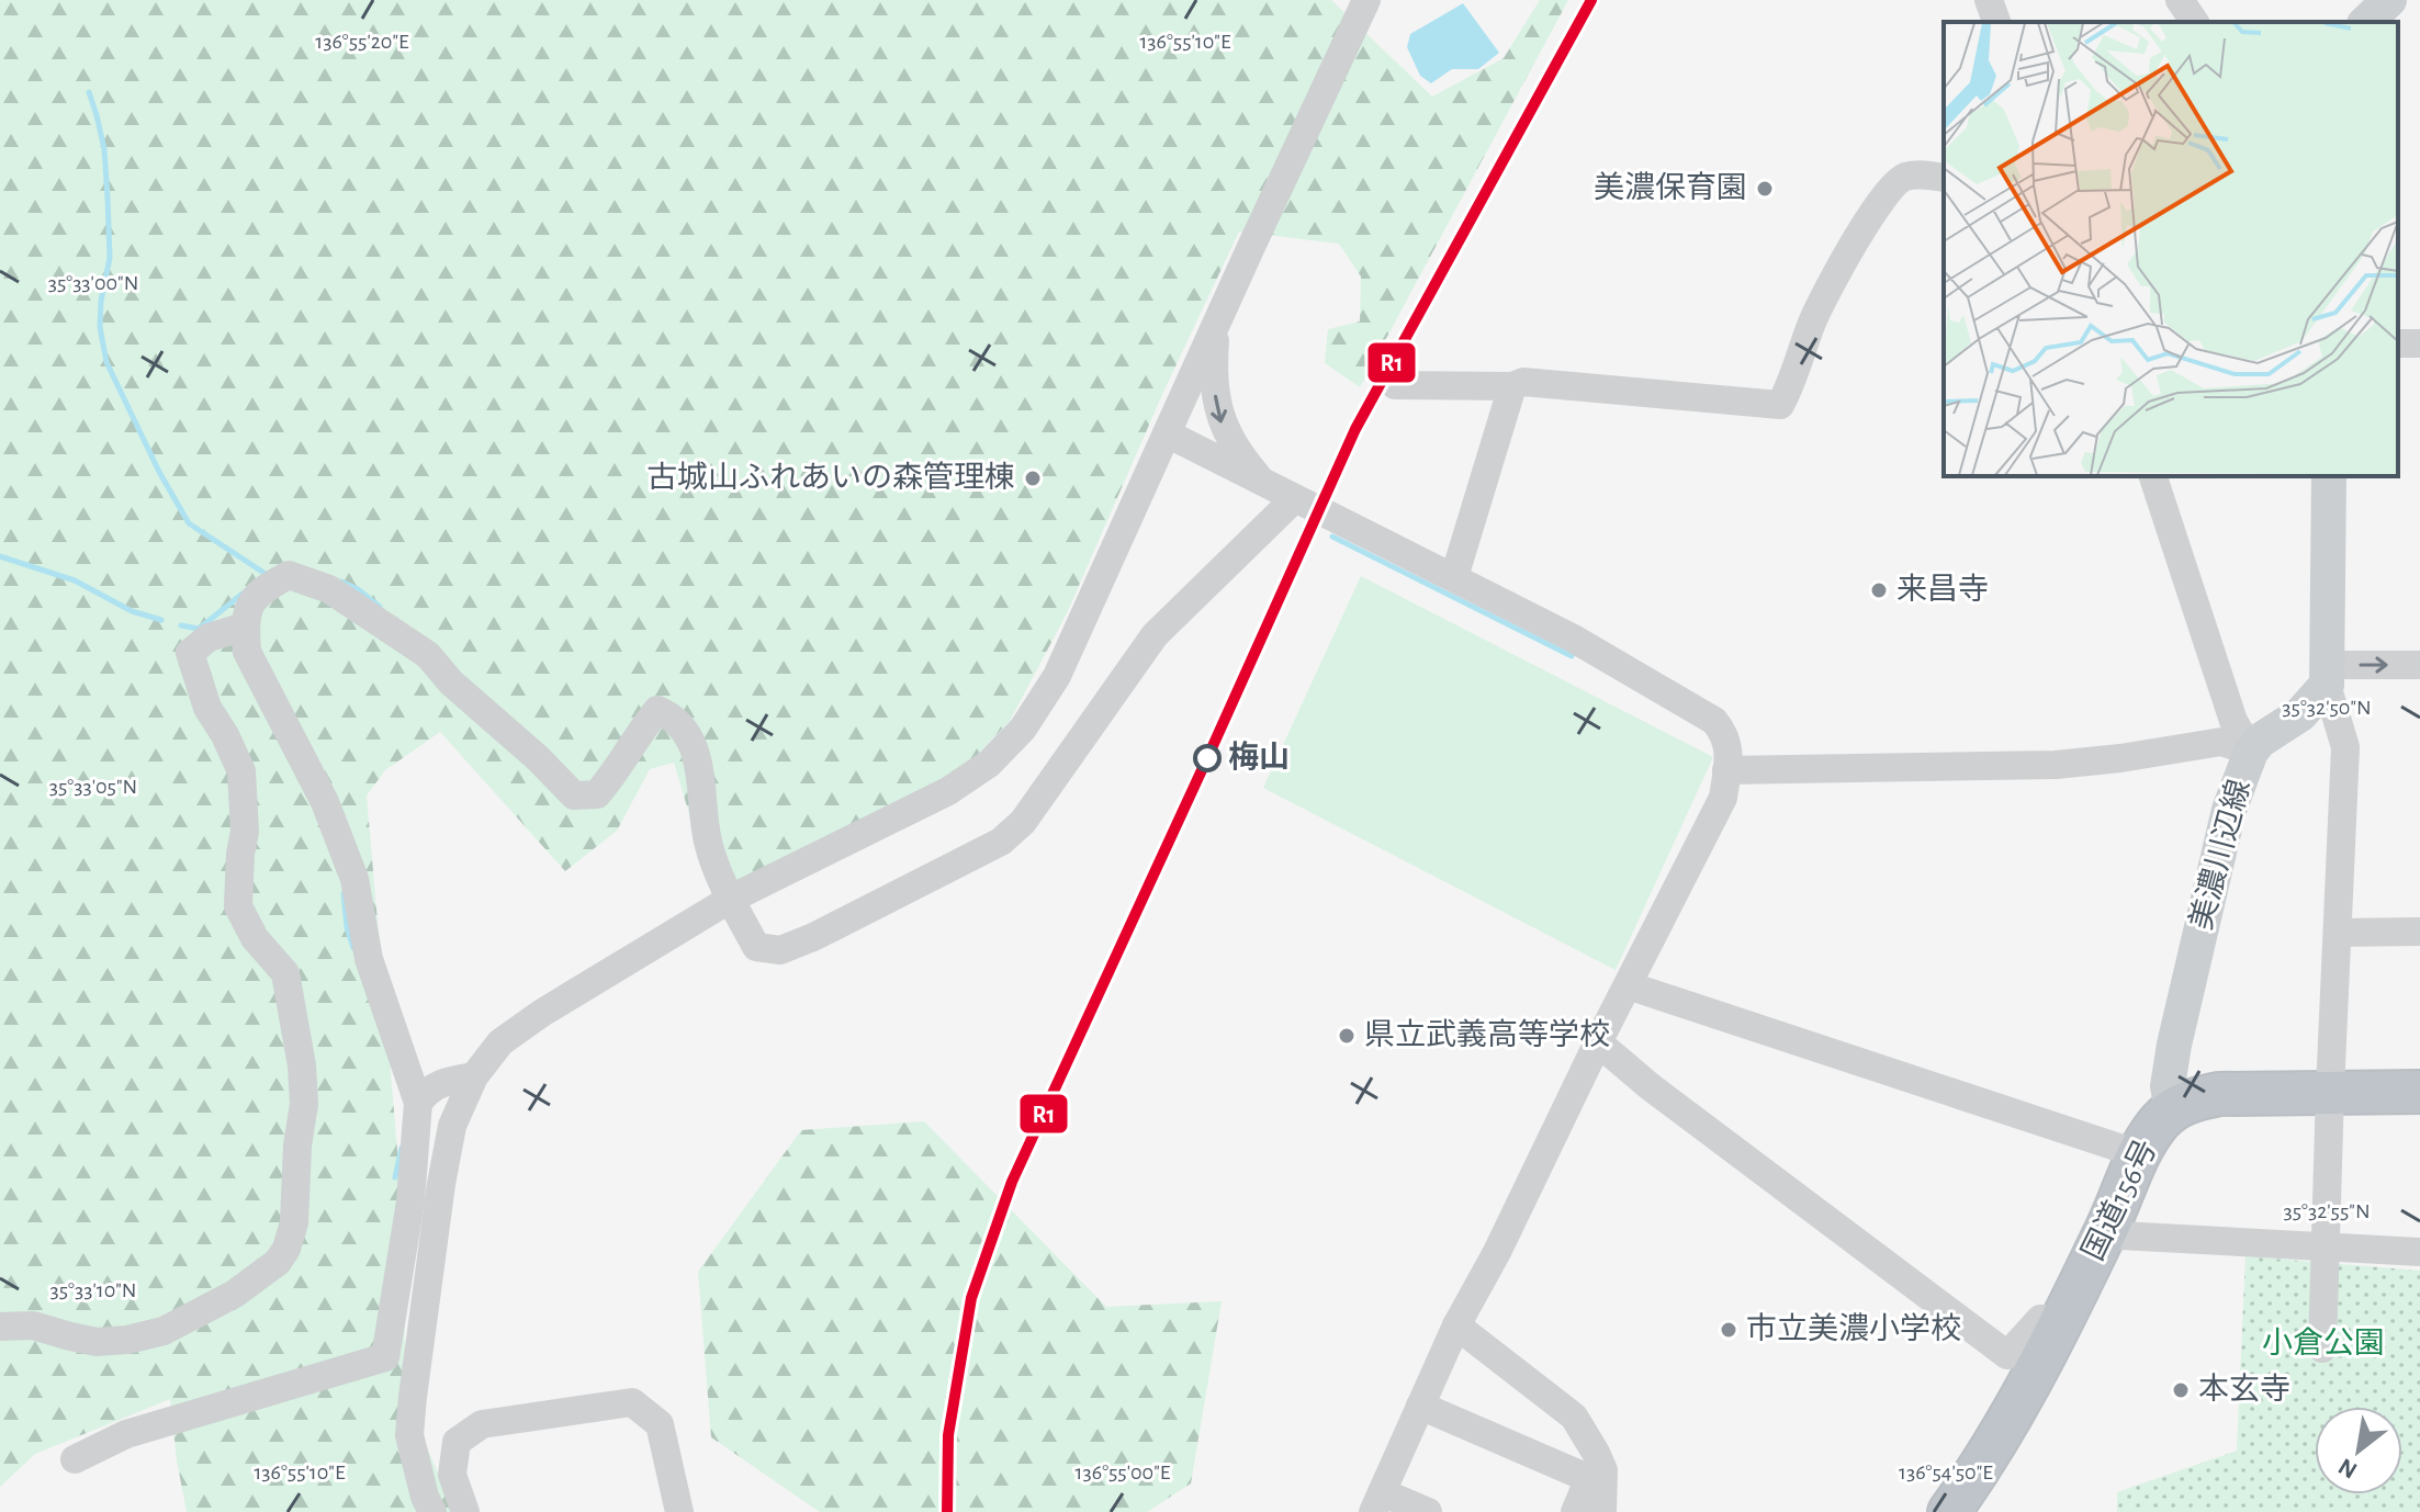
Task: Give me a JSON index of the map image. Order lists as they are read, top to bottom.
{
  "streets": {
    "highway": ["国道156号"],
    "main road": ["美濃川辺線"]
  },
  "crossings": [
    ["美濃川辺線", "国道156号"]
  ],
  "parks": ["小倉公園"],
  "places": [
    "美濃保育園",
    "古城山ふれあいの森管理棟",
    "来昌寺",
    "梅山",
    "県立武義高等学校",
    "市立美濃小学校",
    "本玄寺"
  ],
  "lines": ["transit line R1"],
  "north": "bottom left",
  "coordinates": [
    "136°55'20\"E",
    "136°55'10\"E",
    "35°33'00\"N",
    "35°32'50\"N",
    "35°33'05\"N",
    "35°32'55\"N",
    "35°33'10\"N",
    "136°55'00\"E",
    "136°54'50\"E"
  ]
}
